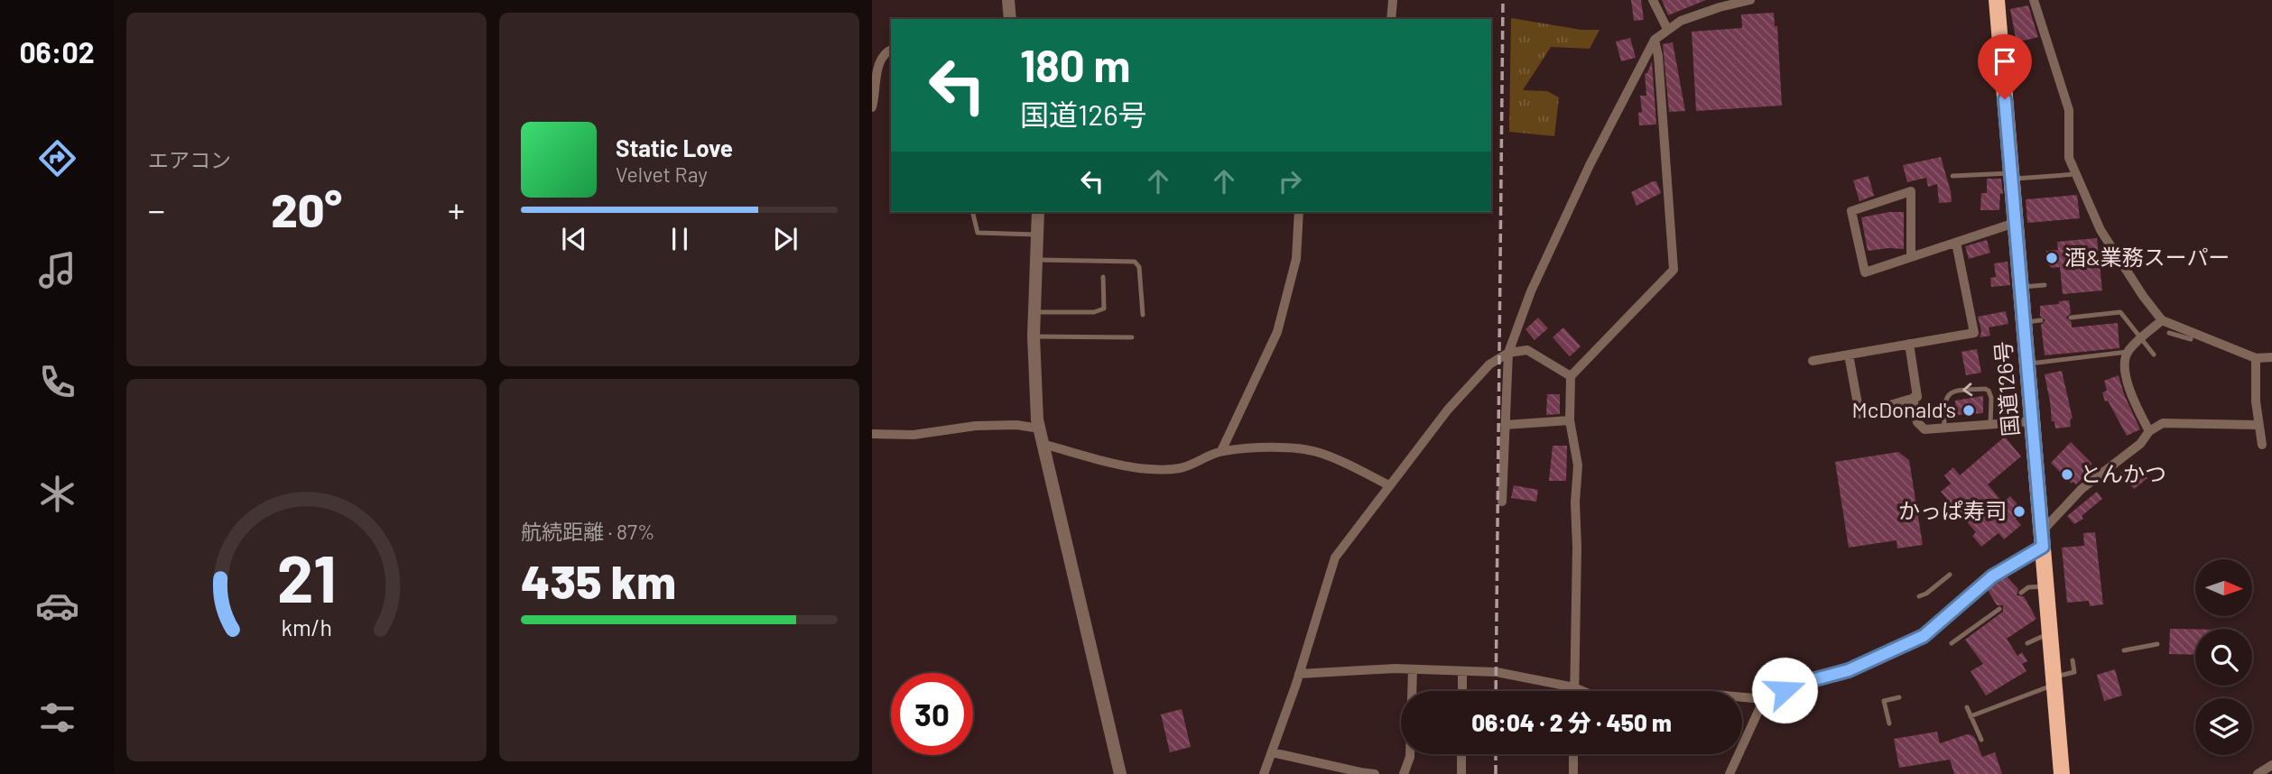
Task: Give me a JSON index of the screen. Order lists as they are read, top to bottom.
{
  "streets": {
    "highway": ["国道126号"]
  },
  "places": [
    "酒&業務スーパー",
    "McDonald's",
    "とんかつ",
    "かっぱ寿司"
  ],
  "north": "right",
  "page": {
    "tabs": "06:02",
    "tile": [
      "エアコン",
      ["航続距離 · 87%", "435 km"]
    ],
    "turn": ["180 m", "国道126号"],
    "song": ["Static Love", "Velvet Ray"],
    "heat": ["−", "20°", "+"],
    "limit": "30",
    "trip": "06:04 · 2 分 · 450 m",
    "gauge": ["21", "km/h"]
  }
}
